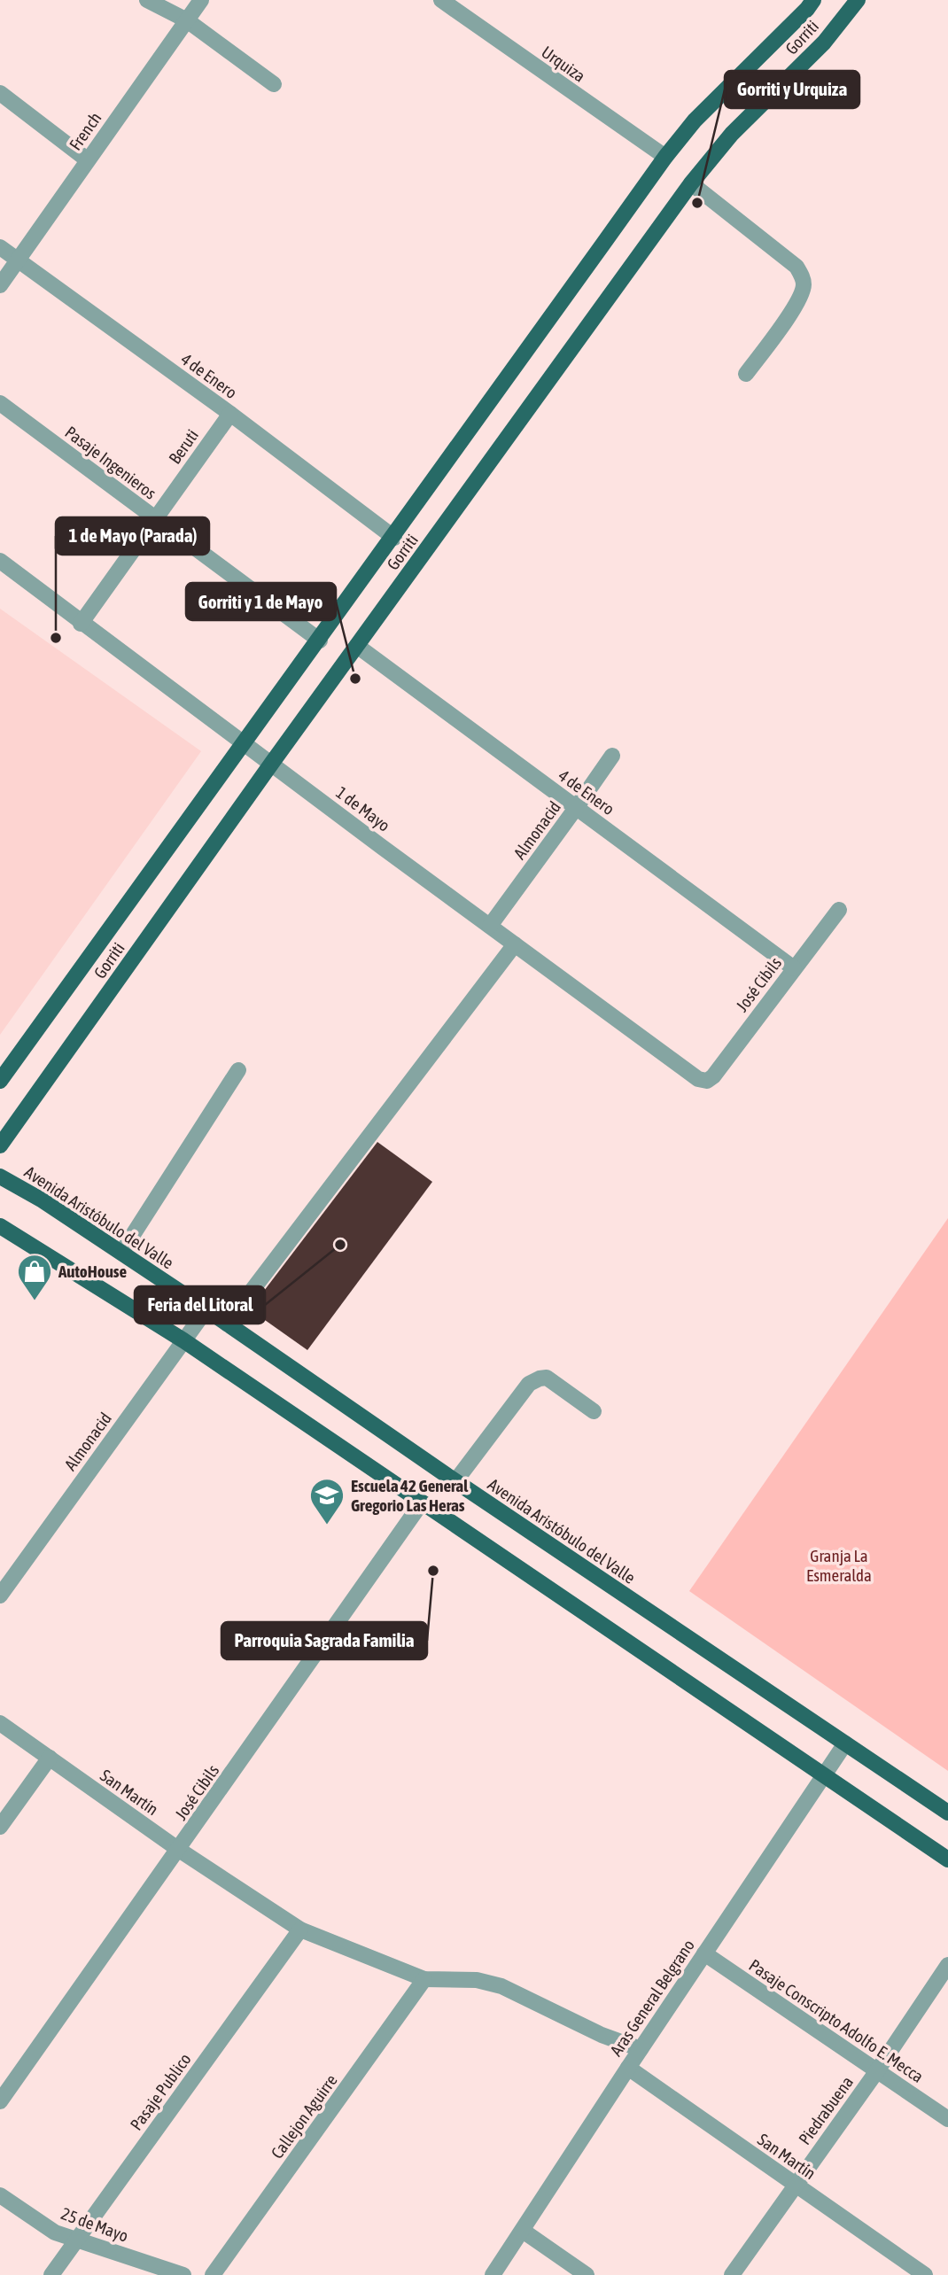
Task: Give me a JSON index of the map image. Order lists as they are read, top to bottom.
{
  "streets": {
    "main road": ["Gorriti", "Avenida Aristóbulo del Valle"],
    "street": [
      "Urquiza",
      "French",
      "4 de Enero",
      "Beruti",
      "Pasaje Ingenieros",
      "1 de Mayo",
      "Almonacid",
      "José Cibils",
      "San Martín",
      "Aras General Belgrano",
      "Pasaje Conscripto Adolfo E. Mecca",
      "Pasaje Publico",
      "Piedrabuena",
      "Callejon Aguirre",
      "25 de Mayo"
    ]
  },
  "crossings": [
    ["Gorriti", "Urquiza"],
    ["Gorriti", "4 de Enero"],
    ["Gorriti", "Pasaje Ingenieros"],
    ["Gorriti", "1 de Mayo"],
    ["French", "4 de Enero"],
    ["4 de Enero", "Beruti"],
    ["4 de Enero", "Almonacid"],
    ["4 de Enero", "José Cibils"],
    ["Beruti", "Pasaje Ingenieros"],
    ["Beruti", "1 de Mayo"],
    ["1 de Mayo", "Almonacid"],
    ["1 de Mayo", "José Cibils"],
    ["Almonacid", "Avenida Aristóbulo del Valle"],
    ["José Cibils", "San Martín"],
    ["Avenida Aristóbulo del Valle", "Aras General Belgrano"],
    ["San Martín", "Aras General Belgrano"],
    ["San Martín", "Pasaje Publico"],
    ["San Martín", "Piedrabuena"],
    ["San Martín", "Callejon Aguirre"],
    ["Aras General Belgrano", "Pasaje Conscripto Adolfo E. Mecca"],
    ["Pasaje Conscripto Adolfo E. Mecca", "Piedrabuena"],
    ["Pasaje Publico", "25 de Mayo"]
  ],
  "parks": ["Granja La Esmeralda"],
  "places": {
    "other": [
      "Gorriti y Urquiza",
      "1 de Mayo (Parada)",
      "Gorriti y 1 de Mayo",
      "Feria del Litoral",
      "Parroquia Sagrada Familia"
    ],
    "shop": ["AutoHouse"],
    "school or university": ["Escuela 42 General Gregorio Las Heras"]
  }
}
